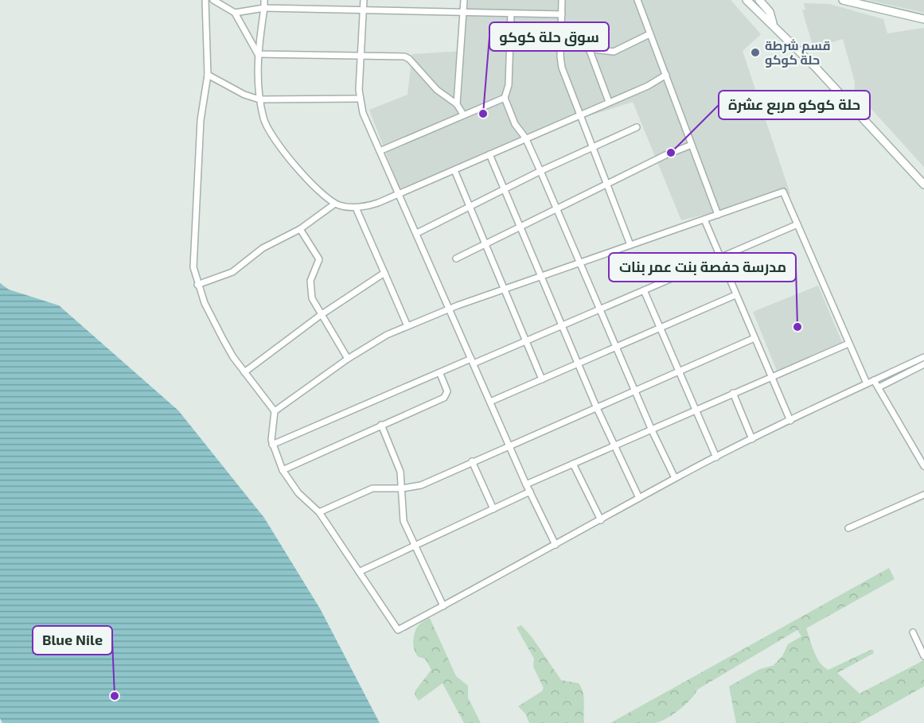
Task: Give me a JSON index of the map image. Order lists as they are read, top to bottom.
{
  "places": [
    "قسم شرطة حلة كوكو",
    "سوق حلة كوكو",
    "حلة كوكو مربع عشرة",
    "مدرسة حفصة بنت عمر بنات",
    "Blue Nile"
  ]
}
